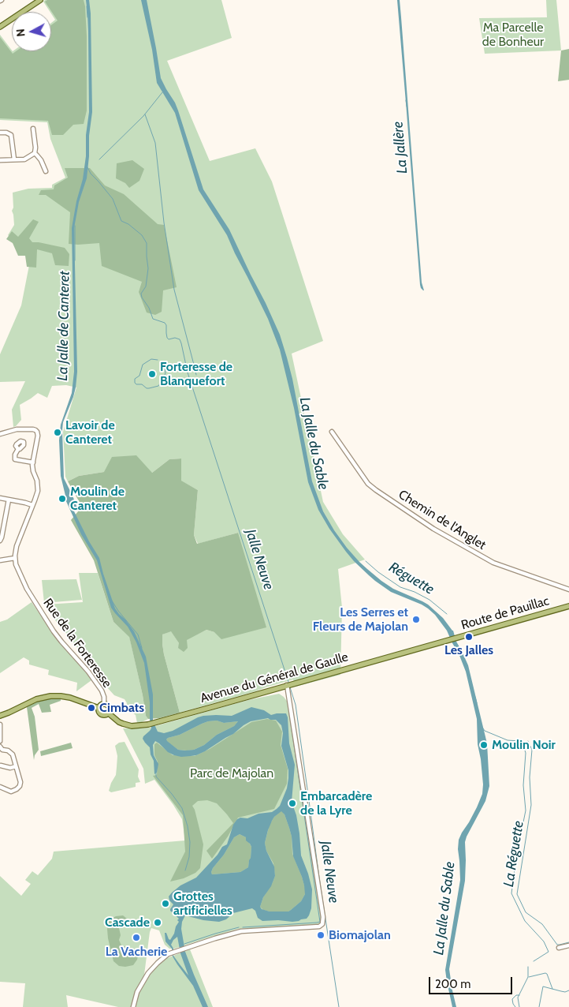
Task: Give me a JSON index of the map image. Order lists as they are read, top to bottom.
{
  "streets": {
    "main road": ["Route de Pauillac", "Avenue du Général de Gaulle"],
    "street": ["Chemin de l'Anglet", "Rue de la Forteresse"]
  },
  "crossings": [
    ["Route de Pauillac", "Avenue du Général de Gaulle"],
    ["Rue de la Forteresse", "Avenue du Général de Gaulle"]
  ],
  "water": [
    "La Jallère",
    "La Jalle de Canteret",
    "La Jalle du Sable",
    "Jalle Neuve",
    "Réguette",
    "La Réguette"
  ],
  "parks": ["Ma Parcelle de Bonheur", "Parc de Majolan"],
  "places": [
    "Forteresse de Blanquefort",
    "Lavoir de Canteret",
    "Moulin de Canteret",
    "Les Serres et Fleurs de Majolan",
    "Les Jalles",
    "Cimbats",
    "Moulin Noir",
    "Embarcadère de la Lyre",
    "Grottes artificielles",
    "Cascade",
    "Biomajolan",
    "La Vacherie"
  ],
  "scale_bar": "200 m",
  "north": "left"
}
